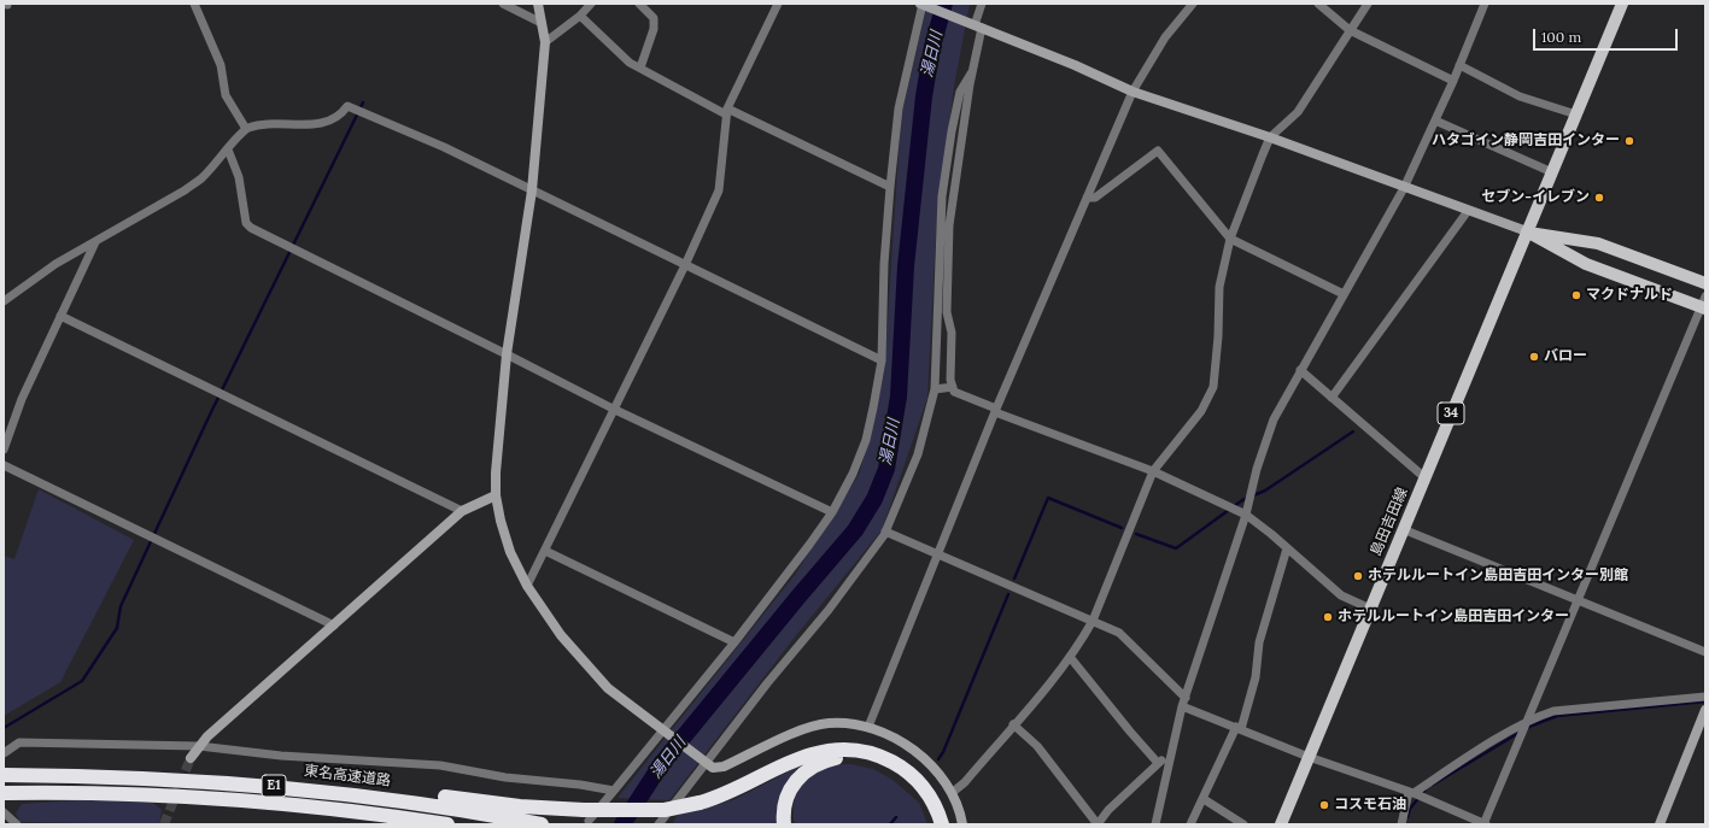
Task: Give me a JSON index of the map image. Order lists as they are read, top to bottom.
{
  "streets": {
    "highway": ["東名高速道路", "E1"],
    "main road": ["34", "島田吉田線"]
  },
  "water": ["湯日川"],
  "places": [
    "ハタゴイン静岡吉田インター",
    "セブン-イレブン",
    "マクドナルド",
    "バロー",
    "ホテルルートイン島田吉田インター別館",
    "ホテルルートイン島田吉田インター",
    "コスモ石油"
  ],
  "scale_bar": "100 m"
}
